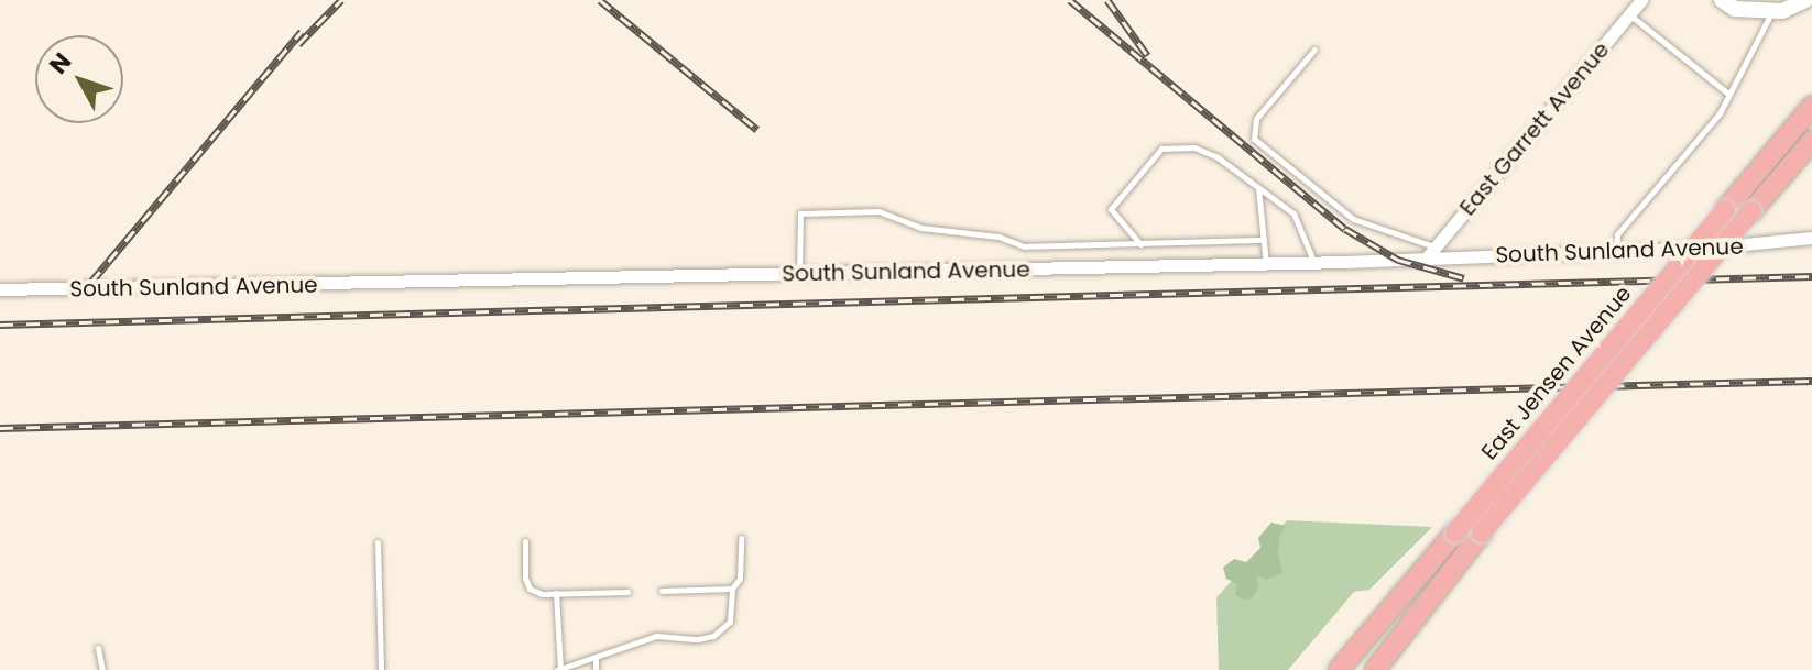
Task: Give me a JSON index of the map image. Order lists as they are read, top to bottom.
{
  "streets": {
    "main road": ["East Jensen Avenue"],
    "street": ["East Garrett Avenue", "South Sunland Avenue"]
  },
  "crossings": [
    ["East Garrett Avenue", "South Sunland Avenue"]
  ],
  "north": "top left"
}
